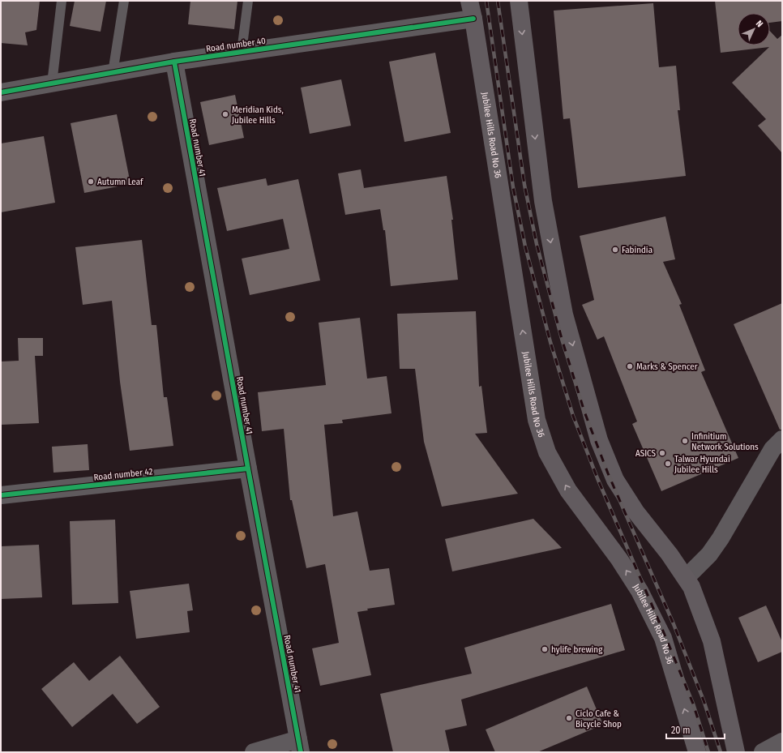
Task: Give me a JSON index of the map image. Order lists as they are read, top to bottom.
{
  "streets": {
    "main road": ["Jubilee Hills Road No 36"],
    "street": ["Road number 40", "Road number 41", "Road number 42"]
  },
  "crossings": [
    ["Road number 40", "Jubilee Hills Road No 36"],
    ["Road number 40", "Road number 41"],
    ["Road number 41", "Road number 42"]
  ],
  "places": [
    "Meridian Kids, Jubilee Hills",
    "Autumn Leaf",
    "Fabindia",
    "Marks & Spencer",
    "Infinitium Network Solutions",
    "ASICS",
    "Talwar Hyundai Jubilee Hills",
    "hylife brewing",
    "Ciclo Cafe & Bicycle Shop"
  ],
  "scale_bar": "20 m",
  "north": "top right"
}
